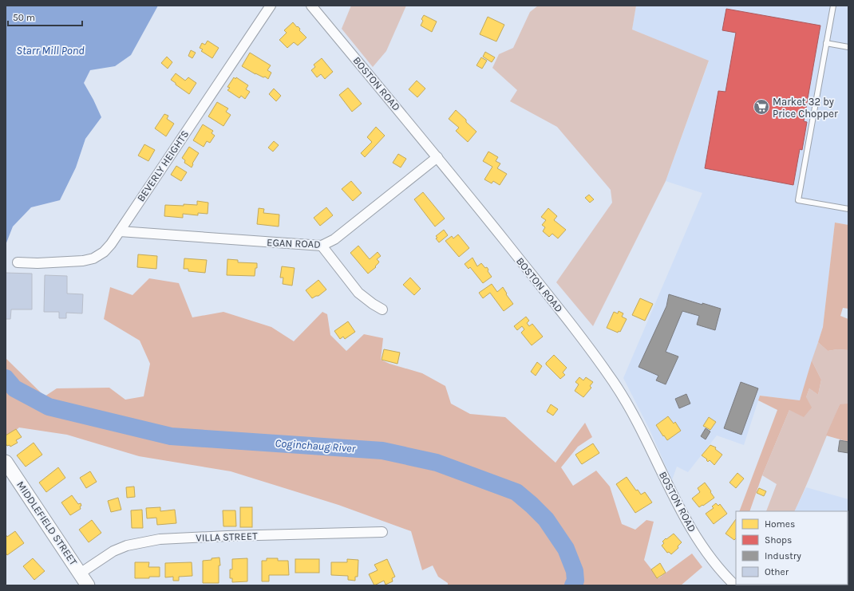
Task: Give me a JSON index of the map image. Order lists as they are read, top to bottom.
{
  "streets": {
    "main road": ["MIDDLEFIELD STREET"],
    "street": [
      "BOSTON ROAD",
      "BEVERLY HEIGHTS",
      "EGAN ROAD",
      "VILLA STREET"
    ]
  },
  "crossings": [
    ["BOSTON ROAD", "EGAN ROAD"],
    ["BEVERLY HEIGHTS", "EGAN ROAD"],
    ["MIDDLEFIELD STREET", "VILLA STREET"]
  ],
  "water": ["Starr Mill Pond", "Coginchaug River"],
  "places": {
    "supermarket": ["Market 32 by Price Chopper"]
  },
  "legend": [
    "Homes",
    "Shops",
    "Industry",
    "Other"
  ],
  "scale_bar": "50 m"
}
